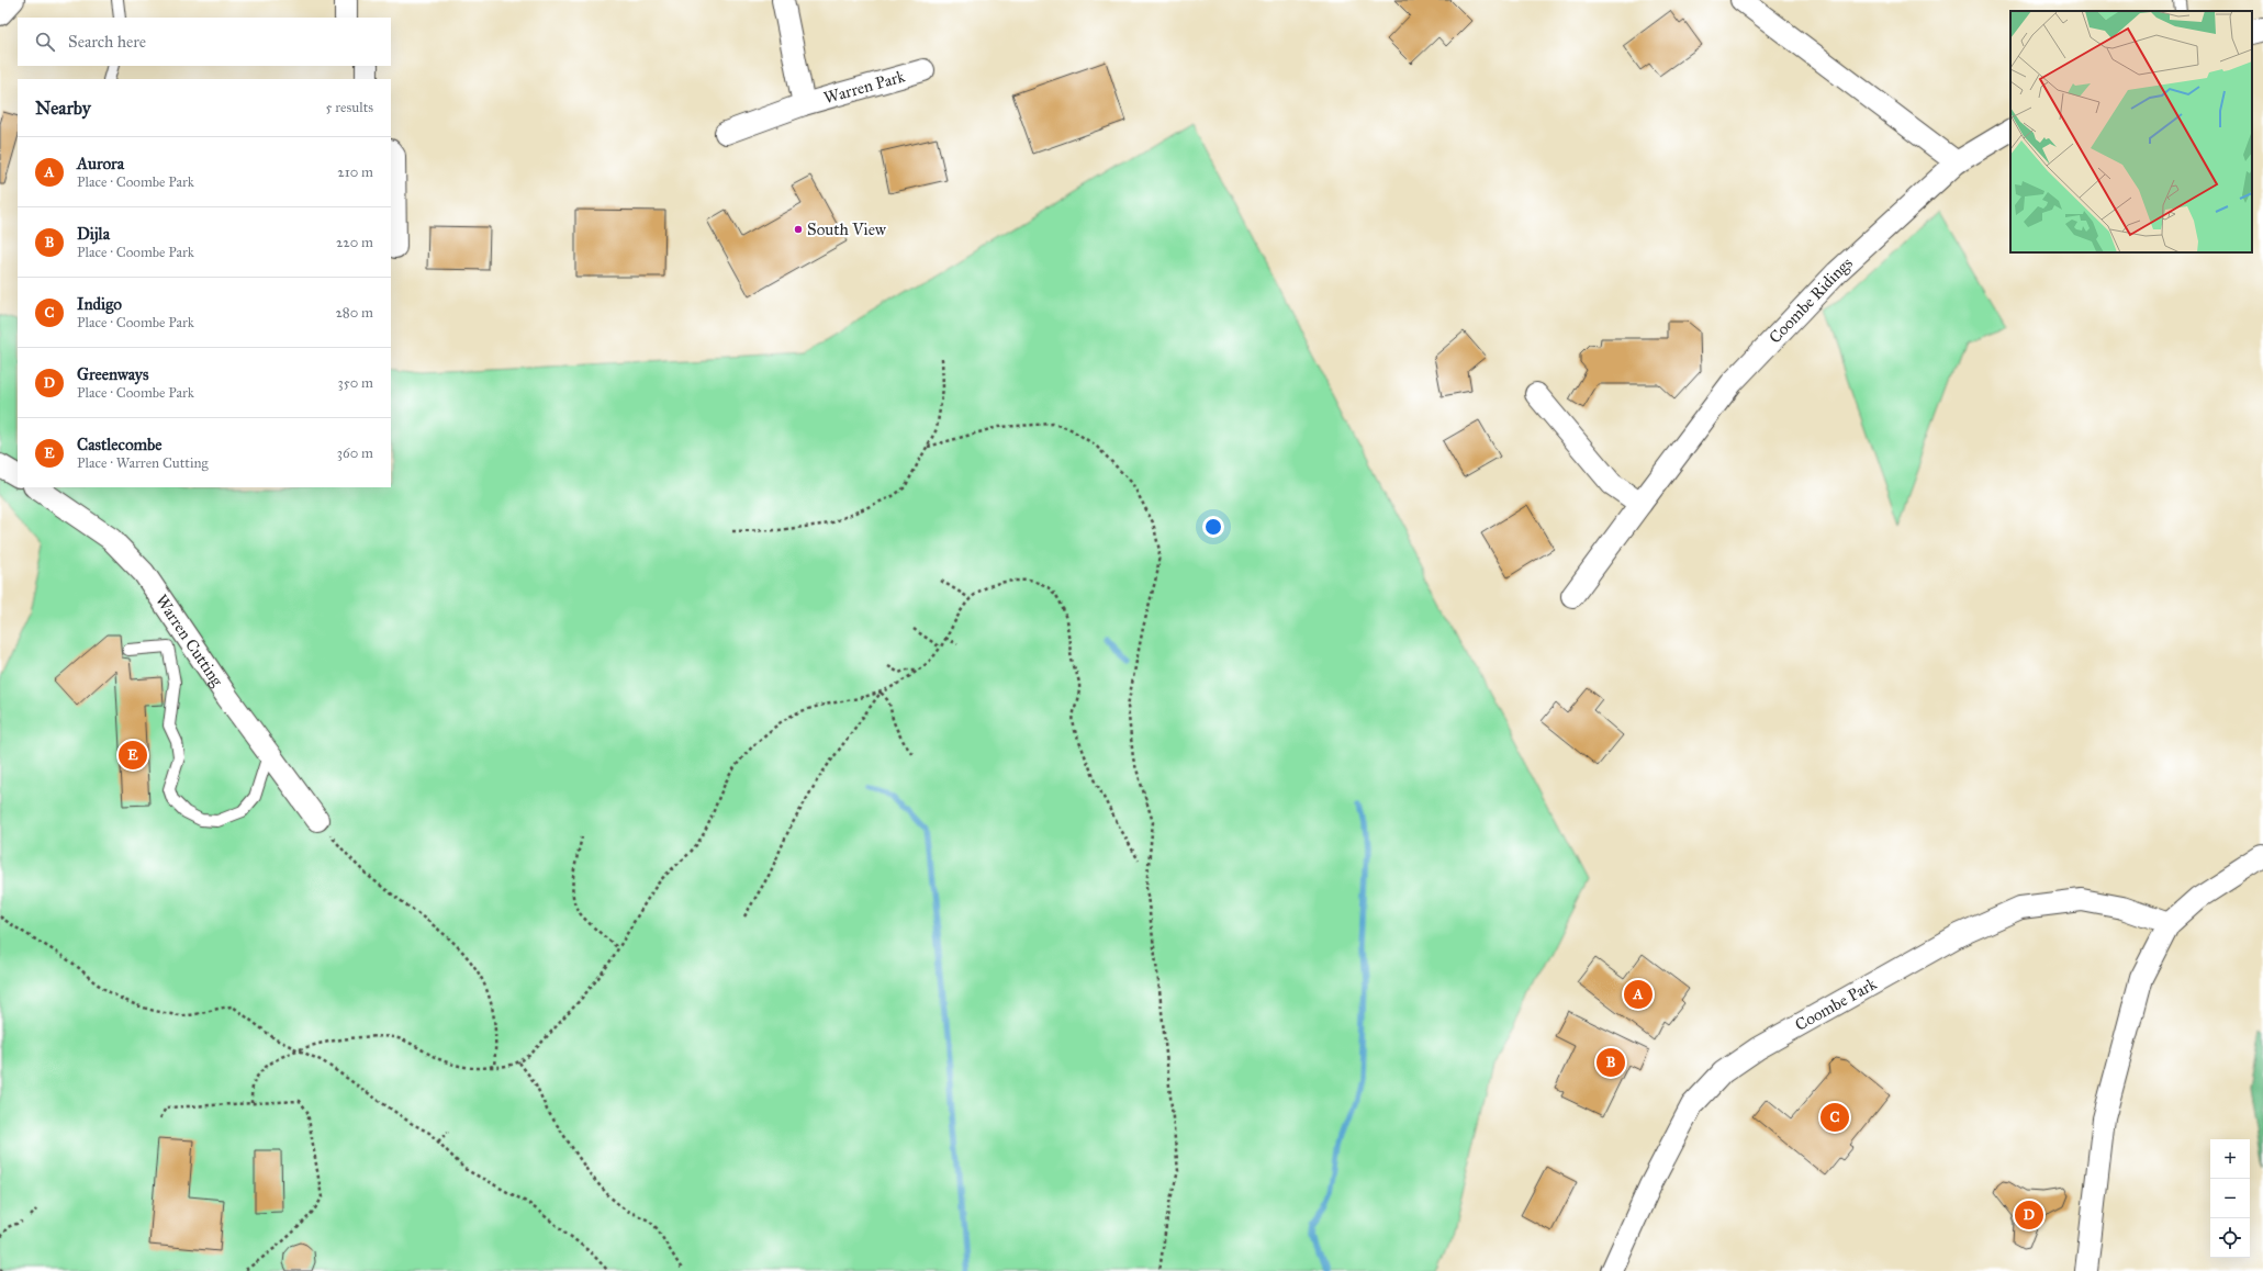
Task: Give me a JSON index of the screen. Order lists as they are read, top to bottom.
{
  "streets": {
    "street": [
      "Warren Park",
      "Coombe Ridings",
      "Warren Cutting",
      "Coombe Park"
    ]
  },
  "places": ["South View"],
  "page": {
    "search": "Search here",
    "heading": ["Nearby", "5 results"],
    "list": [
      {
        "mark": "A",
        "name": "Aurora",
        "note": "Place · Coombe Park",
        "value": "210 m"
      },
      {
        "mark": "B",
        "name": "Dijla",
        "note": "Place · Coombe Park",
        "value": "220 m"
      },
      {
        "mark": "C",
        "name": "Indigo",
        "note": "Place · Coombe Park",
        "value": "280 m"
      },
      {
        "mark": "D",
        "name": "Greenways",
        "note": "Place · Coombe Park",
        "value": "350 m"
      },
      {
        "mark": "E",
        "name": "Castlecombe",
        "note": "Place · Warren Cutting",
        "value": "360 m"
      }
    ],
    "pins": [
      "E",
      "A",
      "B",
      "C",
      "D"
    ],
    "map_buttons": ["+", "−"]
  }
}
